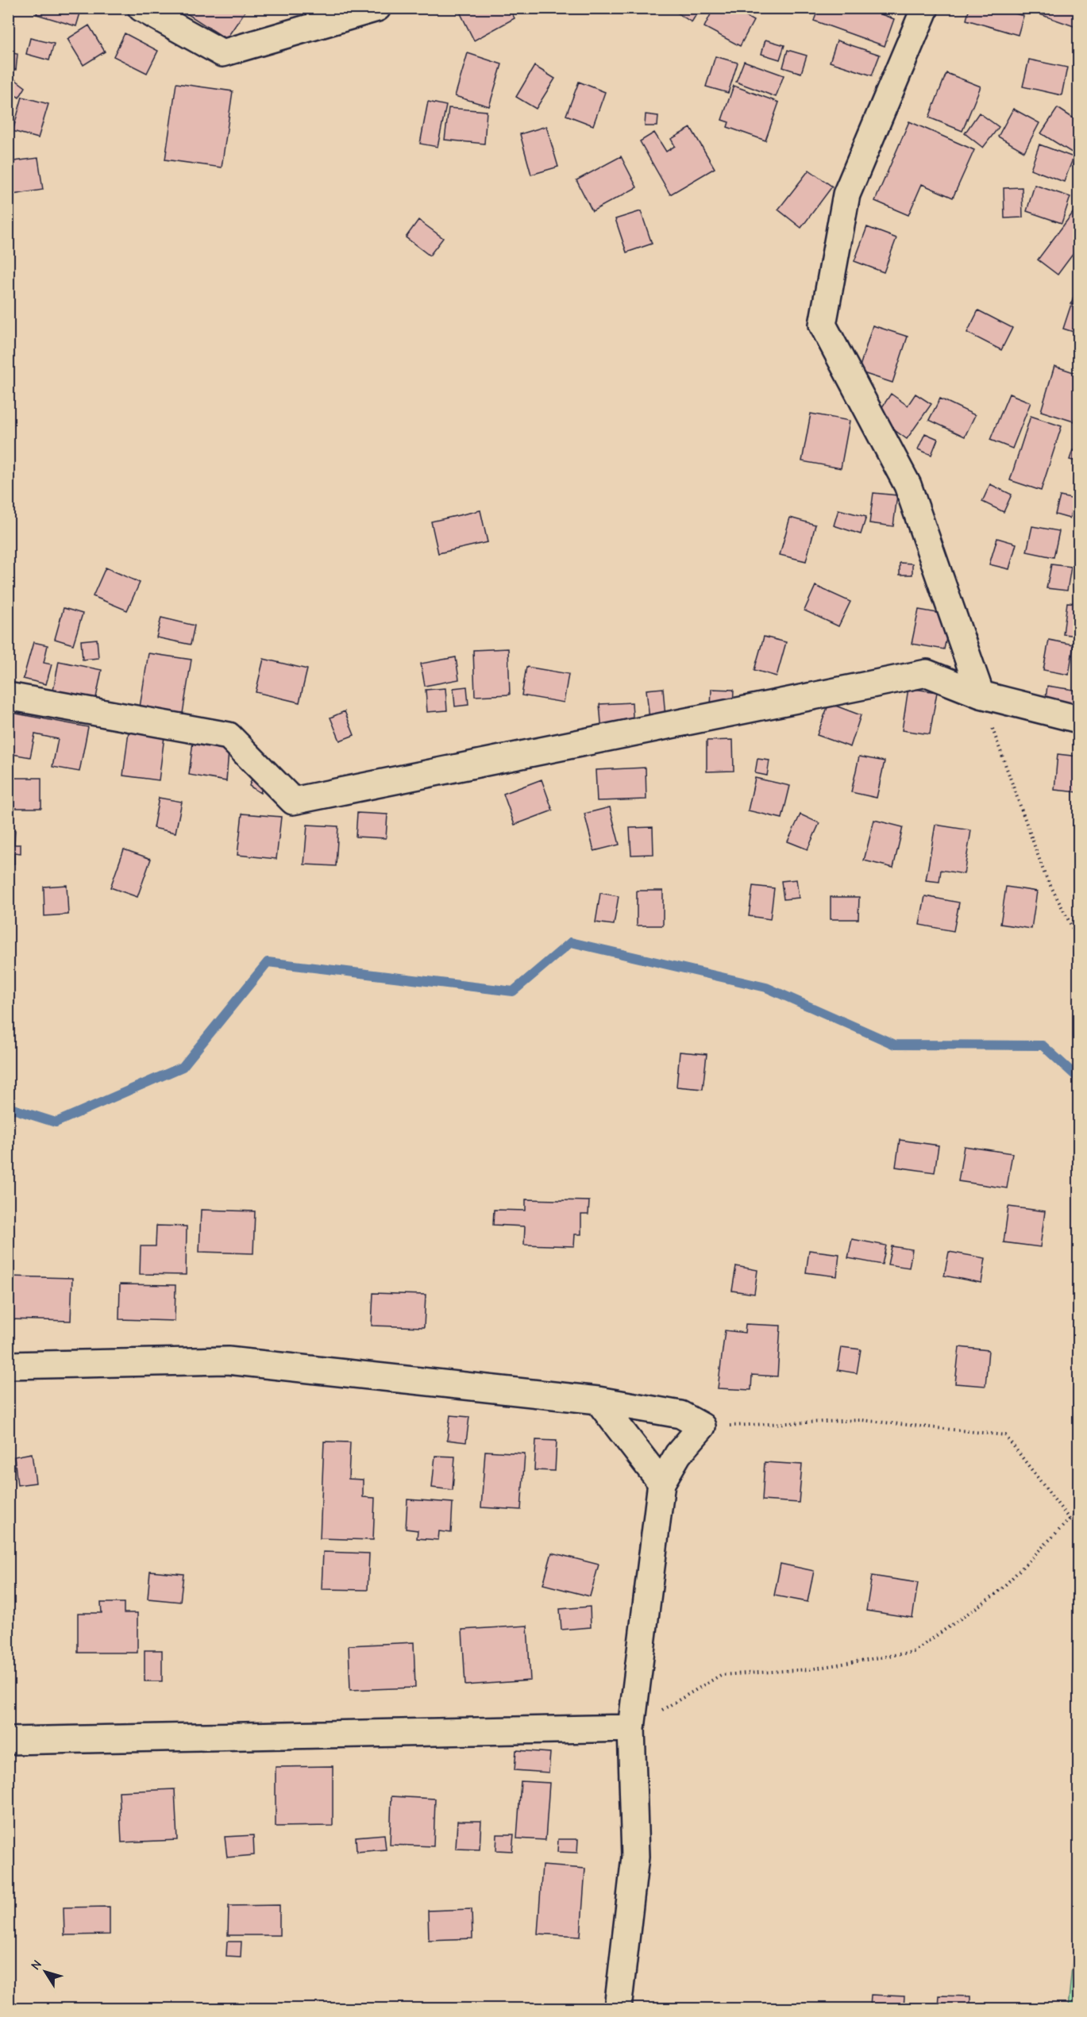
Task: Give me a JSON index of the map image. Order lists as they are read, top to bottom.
{
  "north": "top left"
}
